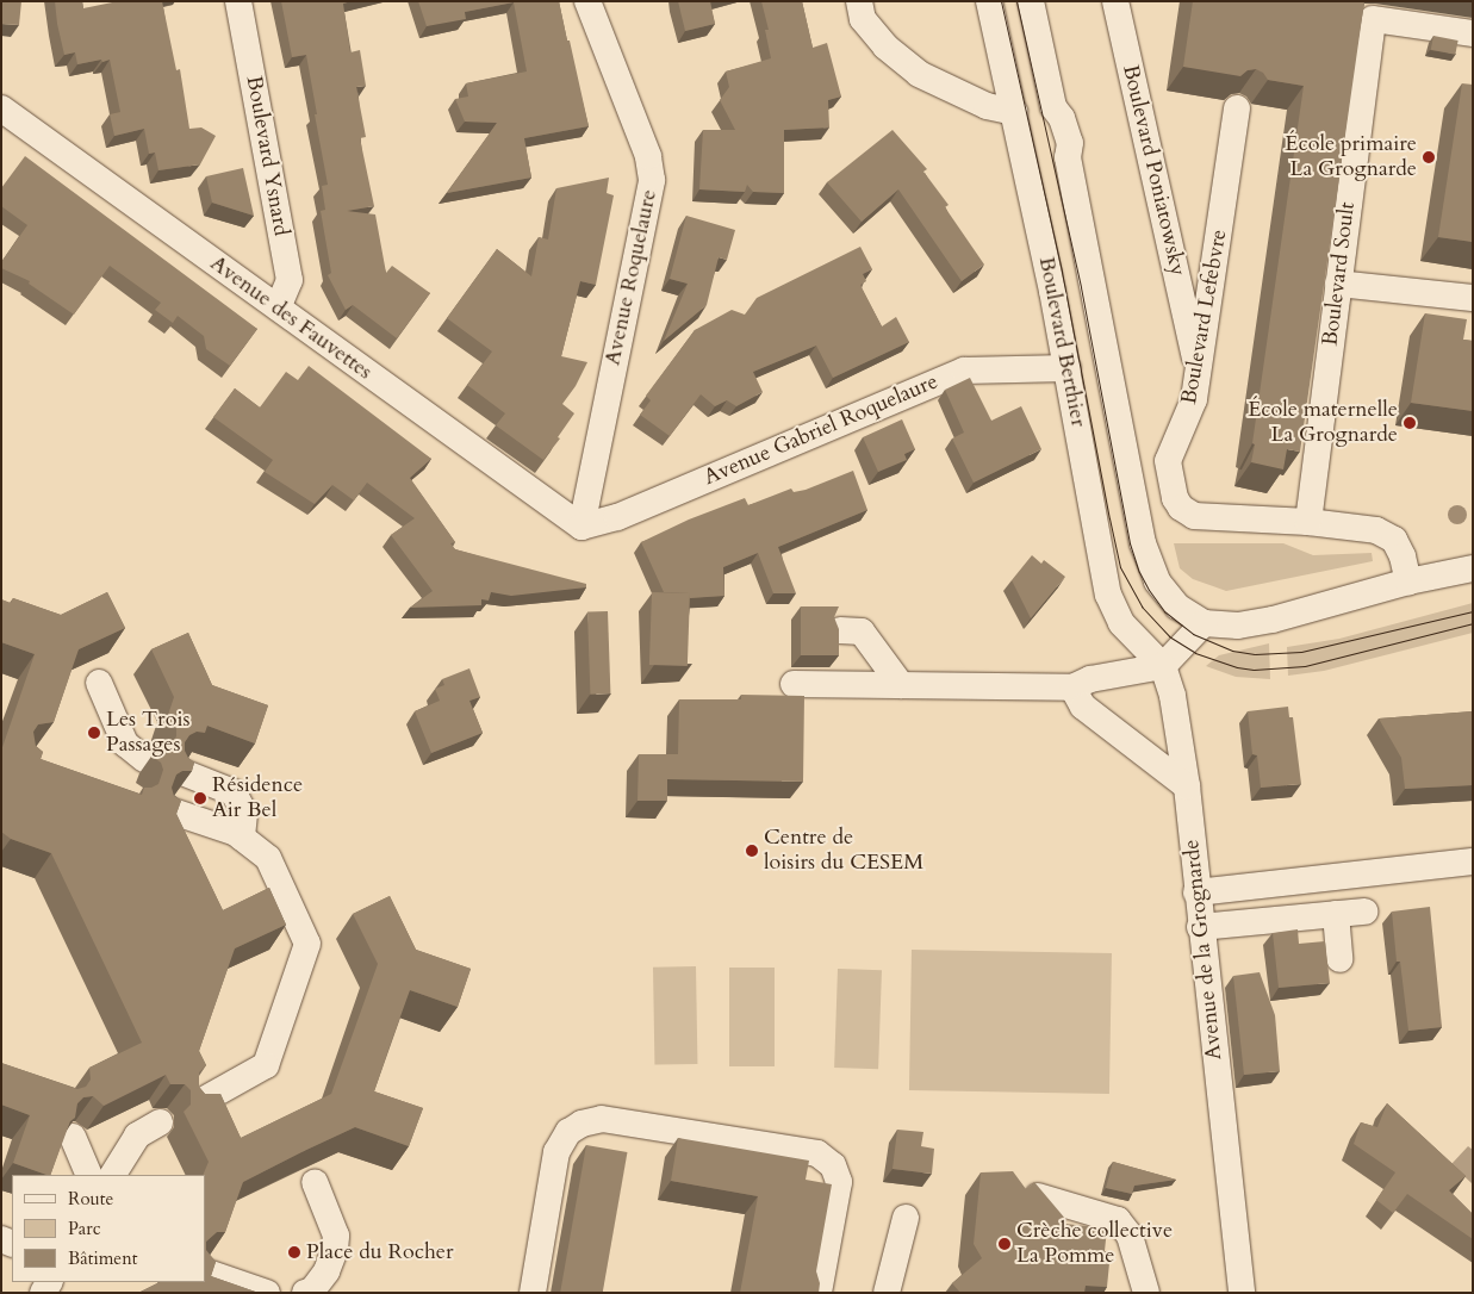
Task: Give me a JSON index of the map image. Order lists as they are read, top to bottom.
{
  "streets": {
    "street": [
      "Boulevard Ysnard",
      "Boulevard Poniatowsky",
      "Boulevard Soult",
      "Avenue Roquelaure",
      "Boulevard Lefebvre",
      "Avenue des Fauvettes",
      "Boulevard Berthier",
      "Avenue Gabriel Roquelaure",
      "Avenue de la Grognarde"
    ]
  },
  "crossings": [
    ["Boulevard Ysnard", "Avenue des Fauvettes"],
    ["Boulevard Poniatowsky", "Boulevard Lefebvre"],
    ["Boulevard Soult", "Boulevard Lefebvre"],
    ["Avenue Roquelaure", "Avenue des Fauvettes"],
    ["Avenue Roquelaure", "Avenue Gabriel Roquelaure"],
    ["Avenue des Fauvettes", "Avenue Gabriel Roquelaure"],
    ["Boulevard Berthier", "Avenue Gabriel Roquelaure"],
    ["Boulevard Berthier", "Avenue de la Grognarde"]
  ],
  "places": [
    "École primaire La Grognarde",
    "École maternelle La Grognarde",
    "Les Trois Passages",
    "Résidence Air Bel",
    "Centre de loisirs du CESEM",
    "Crèche collective La Pomme",
    "Place du Rocher"
  ],
  "legend": ["Route", "Parc", "Bâtiment"]
}
